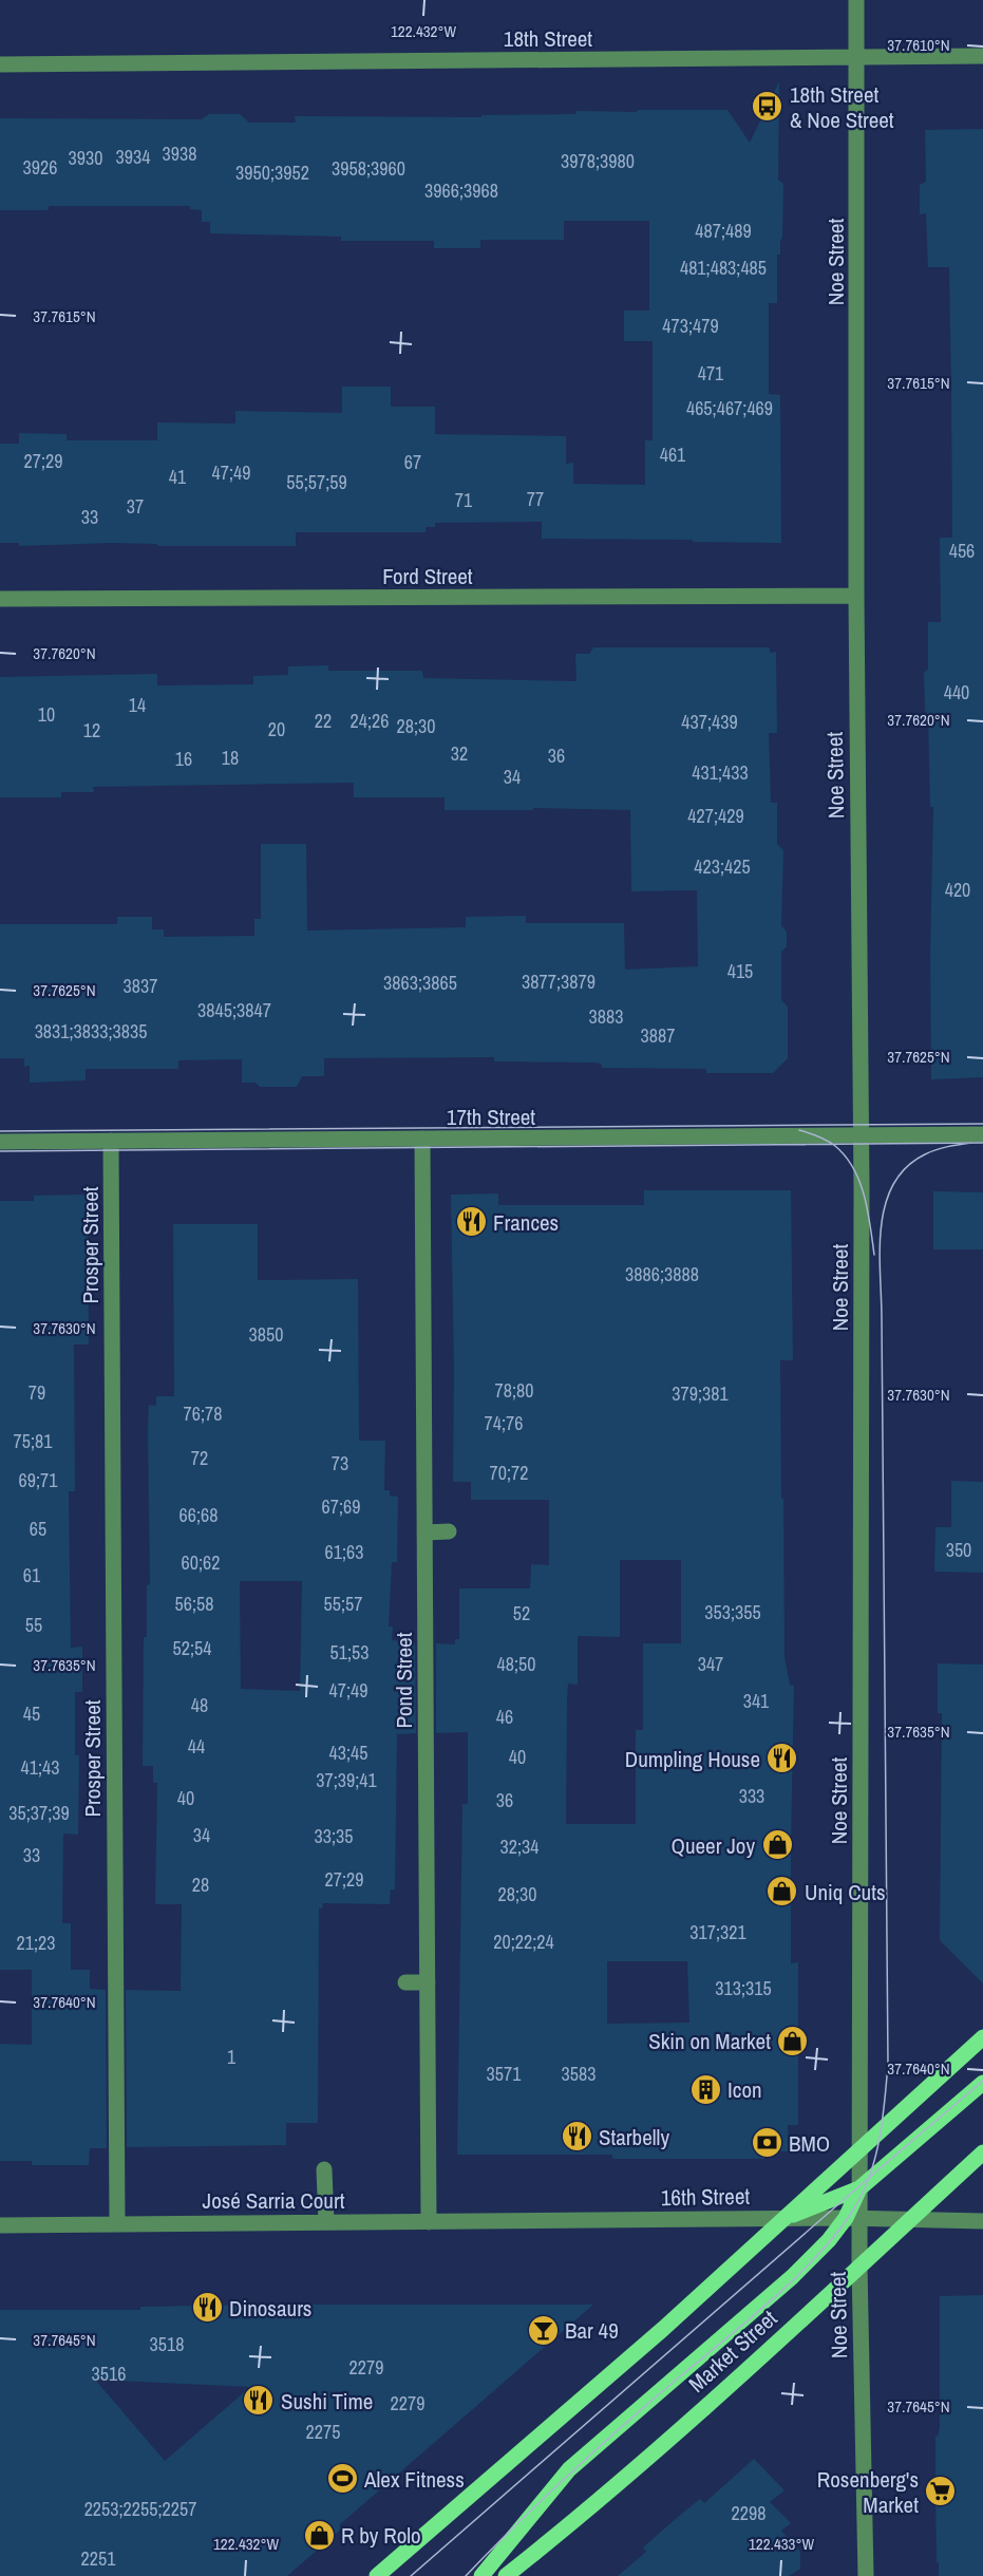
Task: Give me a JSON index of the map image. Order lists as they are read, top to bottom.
{
  "streets": {
    "main road": ["Market Street"],
    "street": [
      "18th Street",
      "Noe Street",
      "Ford Street",
      "17th Street",
      "Prosper Street",
      "Pond Street",
      "16th Street",
      "José Sarria Court"
    ]
  },
  "crossings": [
    ["18th Street", "Noe Street"],
    ["Noe Street", "Ford Street"],
    ["Noe Street", "17th Street"],
    ["Noe Street", "16th Street"],
    ["Noe Street", "Market Street"],
    ["17th Street", "Prosper Street"],
    ["17th Street", "Pond Street"],
    ["Prosper Street", "José Sarria Court"],
    ["Pond Street", "16th Street"],
    ["Pond Street", "José Sarria Court"],
    ["16th Street", "José Sarria Court"],
    ["16th Street", "Market Street"]
  ],
  "places": {
    "bus stop": ["18th Street & Noe Street"],
    "restaurant": [
      "Frances",
      "Dumpling House",
      "Starbelly",
      "Dinosaurs",
      "Sushi Time"
    ],
    "shop": [
      "Queer Joy",
      "Uniq Cuts",
      "Skin on Market",
      "R by Rolo"
    ],
    "building": ["Icon"],
    "bank": ["BMO"],
    "bar": ["Bar 49"],
    "sports": ["Alex Fitness"],
    "supermarket": ["Rosenberg's Market"]
  },
  "house_numbers": [
    "3938",
    "3934",
    "3930",
    "3978;3980",
    "3926",
    "3958;3960",
    "3950;3952",
    "3966;3968",
    "487;489",
    "481;483;485",
    "473;479",
    "471",
    "465;467;469",
    "461",
    "27;29",
    "67",
    "47;49",
    "41",
    "55;57;59",
    "77",
    "71",
    "37",
    "33",
    "456",
    "440",
    "14",
    "10",
    "22",
    "24;26",
    "437;439",
    "28;30",
    "20",
    "12",
    "32",
    "36",
    "18",
    "16",
    "431;433",
    "34",
    "427;429",
    "423;425",
    "420",
    "415",
    "3877;3879",
    "3863;3865",
    "3837",
    "3845;3847",
    "3883",
    "3831;3833;3835",
    "3887",
    "3886;3888",
    "3850",
    "78;80",
    "79",
    "379;381",
    "76;78",
    "74;76",
    "75;81",
    "72",
    "73",
    "70;72",
    "69;71",
    "67;69",
    "66;68",
    "65",
    "350",
    "61;63",
    "60;62",
    "61",
    "56;58",
    "55;57",
    "353;355",
    "52",
    "55",
    "52;54",
    "51;53",
    "48;50",
    "347",
    "47;49",
    "341",
    "48",
    "45",
    "46",
    "44",
    "43;45",
    "40",
    "41;43",
    "37;39;41",
    "333",
    "40",
    "36",
    "35;37;39",
    "34",
    "33;35",
    "32;34",
    "33",
    "27;29",
    "28",
    "28;30",
    "317;321",
    "20;22;24",
    "21;23",
    "313;315",
    "1",
    "3571",
    "3583",
    "3518",
    "2279",
    "3516",
    "2279",
    "2275",
    "2253;2255;2257",
    "2298",
    "2251"
  ],
  "coordinates": [
    "122.432°W",
    "37.7610°N",
    "37.7615°N",
    "37.7620°N",
    "37.7625°N",
    "37.7630°N",
    "37.7635°N",
    "37.7640°N",
    "37.7645°N",
    "122.433°W"
  ]
}
